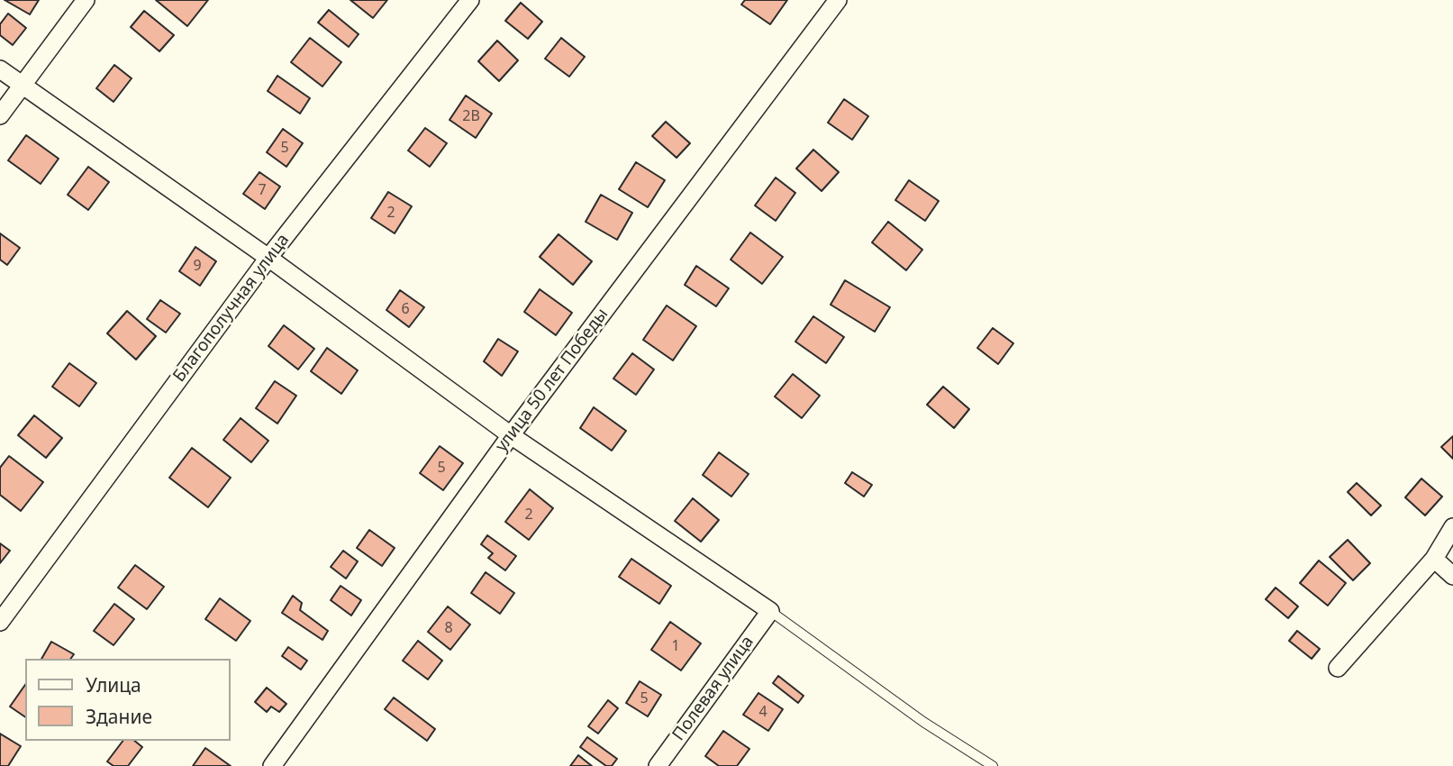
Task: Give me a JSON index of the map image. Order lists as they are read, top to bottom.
{
  "streets": {
    "street": ["Благополучная улица", "улица 50 лет Победы", "Полевая улица"]
  },
  "house_numbers": [
    "2В",
    "5",
    "7",
    "2",
    "9",
    "6",
    "5",
    "2",
    "8",
    "1",
    "5",
    "4"
  ],
  "legend": ["Улица", "Здание"]
}
